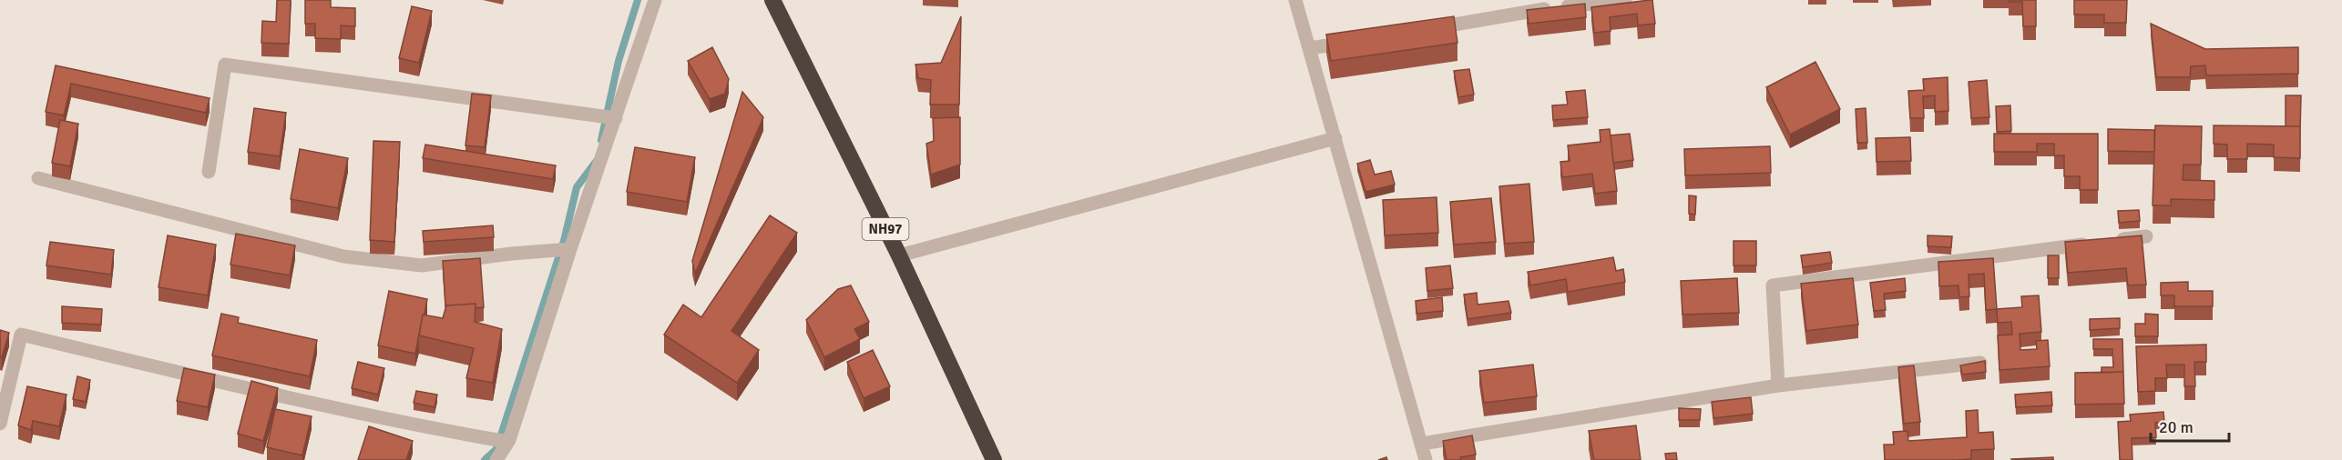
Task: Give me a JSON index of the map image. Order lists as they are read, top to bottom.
{
  "streets": {
    "highway": ["NH97"]
  },
  "scale_bar": "20 m"
}
